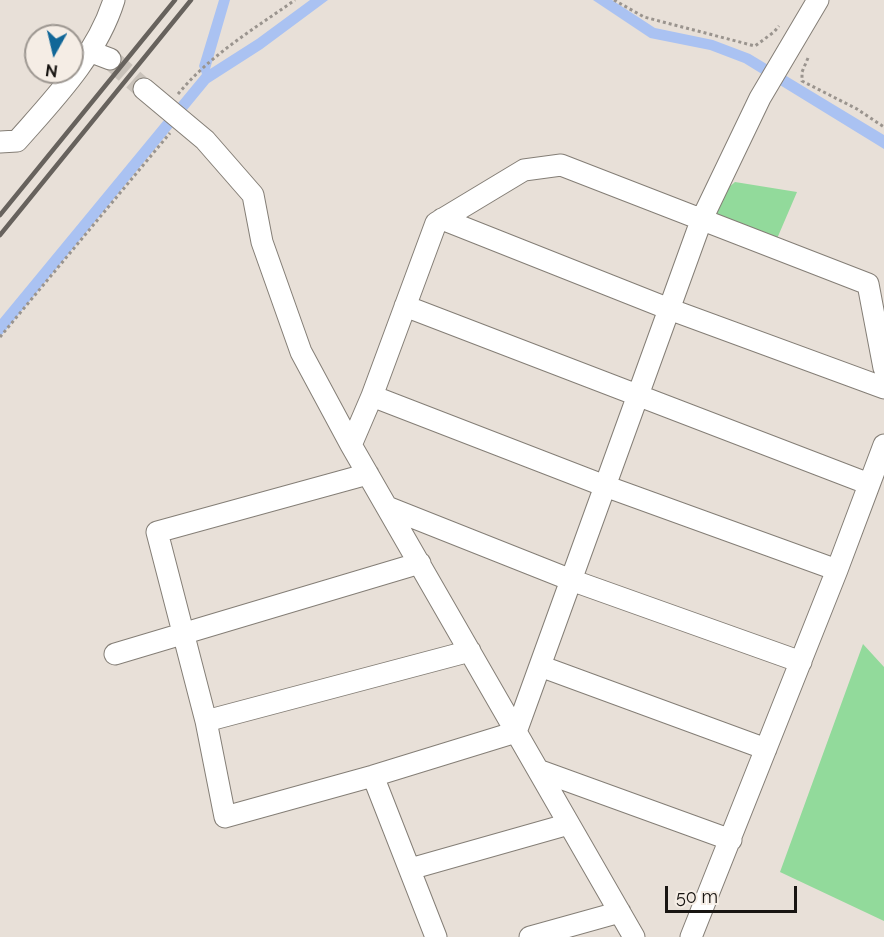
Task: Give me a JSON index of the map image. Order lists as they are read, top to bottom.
{
  "scale_bar": "50 m",
  "north": "bottom"
}
